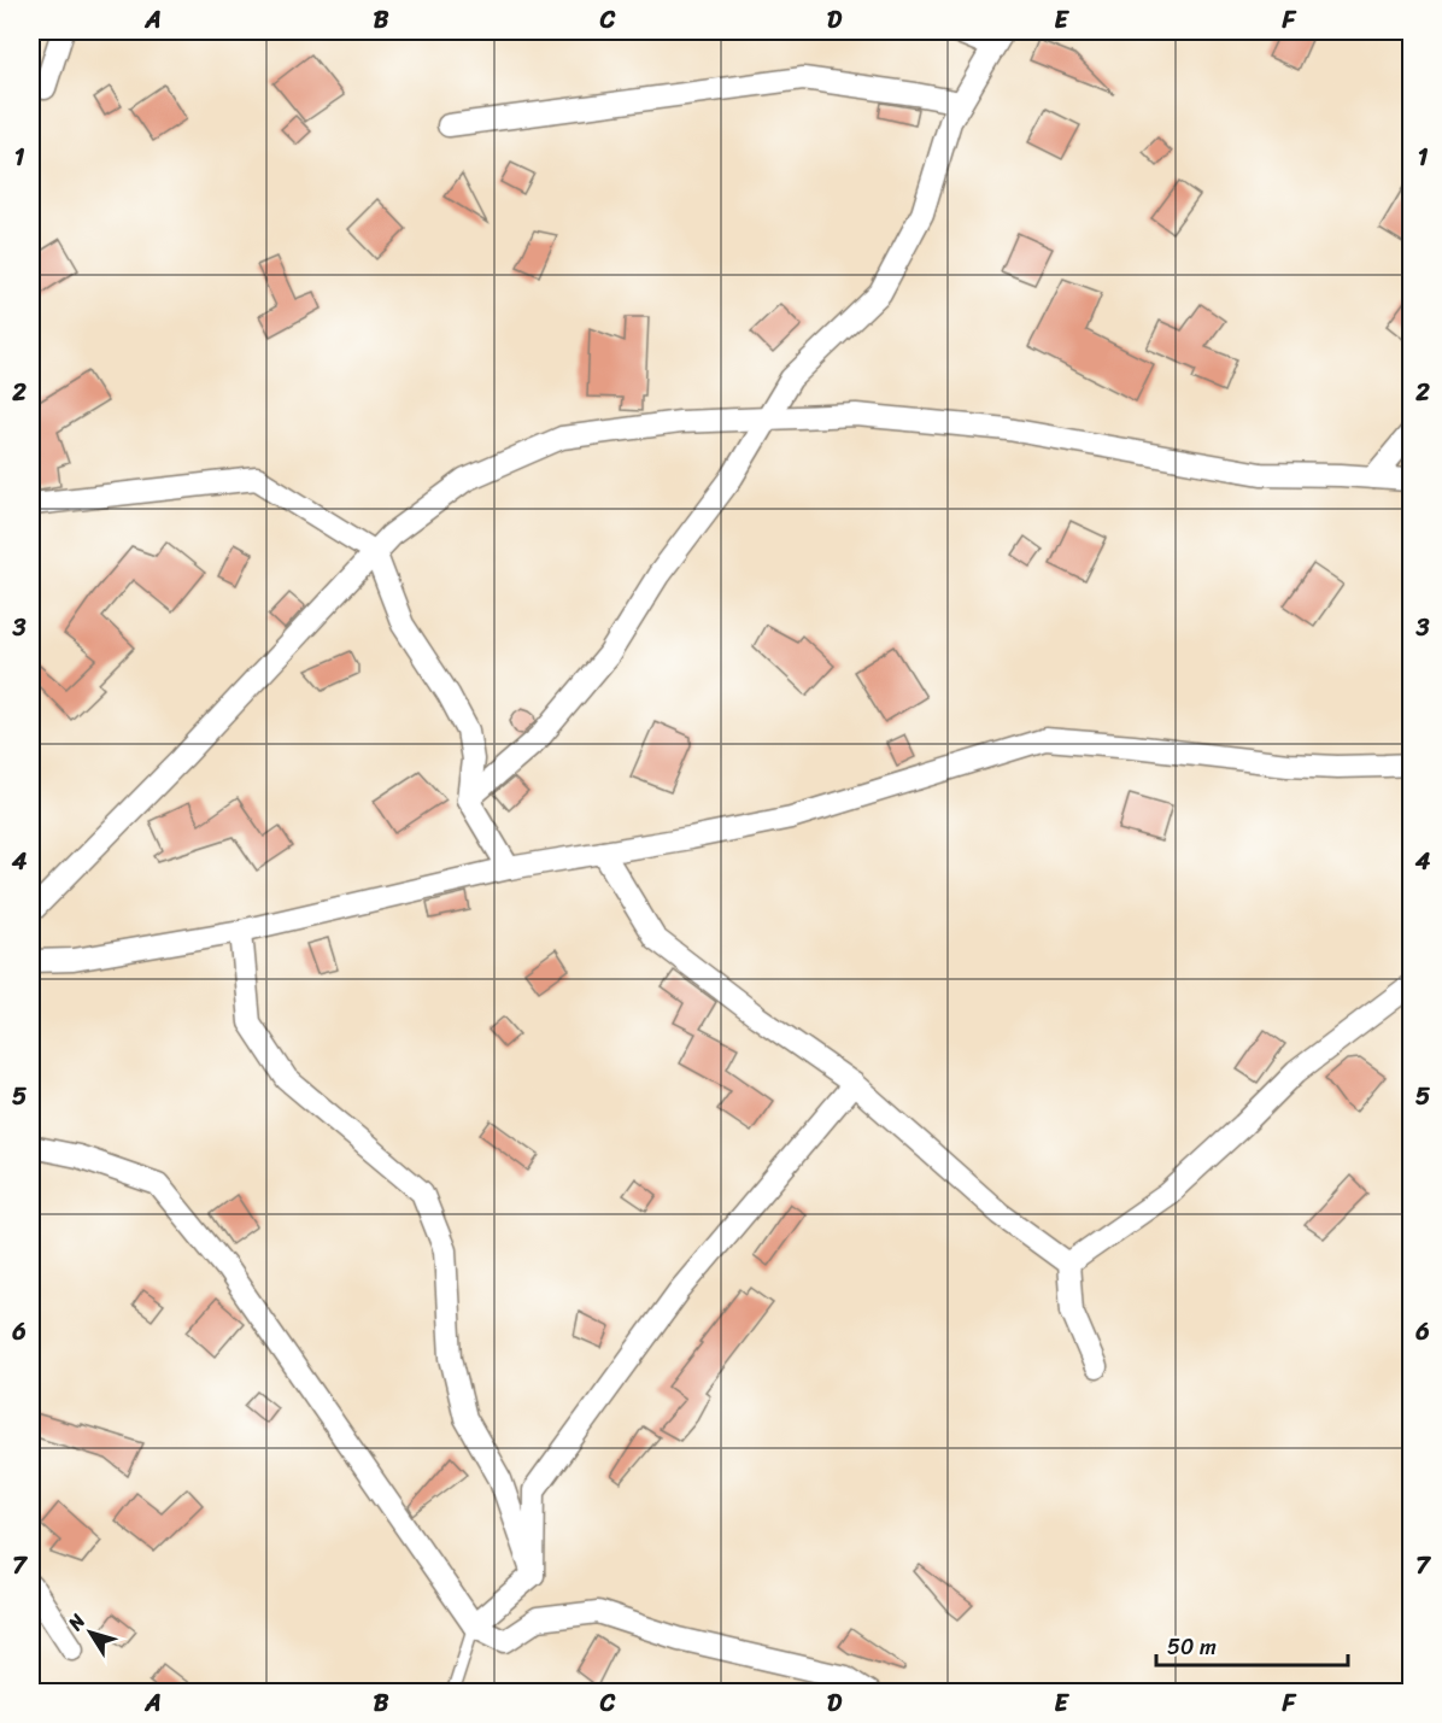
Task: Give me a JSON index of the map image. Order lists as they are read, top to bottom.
{
  "scale_bar": "50 m",
  "north": "top left",
  "grid": {
    "columns": [
      "A",
      "B",
      "C",
      "D",
      "E",
      "F"
    ],
    "rows": [
      "1",
      "2",
      "3",
      "4",
      "5",
      "6",
      "7"
    ]
  }
}
